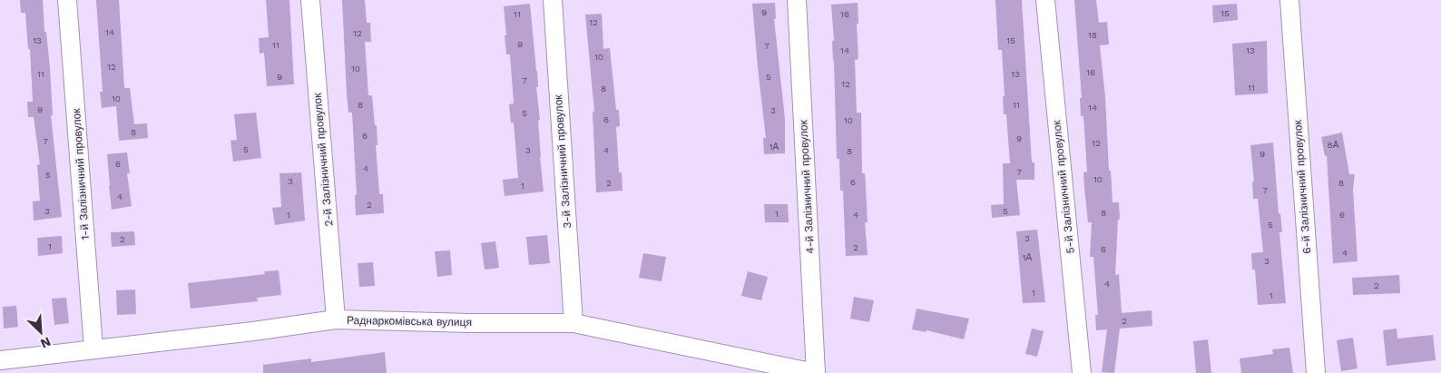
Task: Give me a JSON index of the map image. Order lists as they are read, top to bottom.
{
  "streets": {
    "street": [
      "2-й Залізничний провулок",
      "3-й Залізничний провулок",
      "1-й Залізничний провулок",
      "4-й Залізничний провулок",
      "5-й Залізничний провулок",
      "6-й Залізничний провулок",
      "Раднаркомівська вулиця"
    ]
  },
  "crossings": [
    ["2-й Залізничний провулок", "Раднаркомівська вулиця"],
    ["3-й Залізничний провулок", "Раднаркомівська вулиця"],
    ["1-й Залізничний провулок", "Раднаркомівська вулиця"],
    ["4-й Залізничний провулок", "Раднаркомівська вулиця"]
  ],
  "house_numbers": [
    "9",
    "15",
    "11",
    "16",
    "12",
    "14",
    "12",
    "18",
    "13",
    "15",
    "9",
    "11",
    "7",
    "14",
    "13",
    "10",
    "12",
    "10",
    "16",
    "11",
    "13",
    "9",
    "5",
    "7",
    "12",
    "11",
    "8",
    "10",
    "8",
    "11",
    "14",
    "9",
    "3",
    "5",
    "6",
    "10",
    "8",
    "6",
    "9",
    "7",
    "12",
    "8А",
    "1А",
    "5",
    "3",
    "4",
    "8",
    "9",
    "6",
    "4",
    "7",
    "5",
    "10",
    "3",
    "6",
    "2",
    "8",
    "1",
    "7",
    "4",
    "2",
    "3",
    "5",
    "8",
    "1",
    "1",
    "4",
    "6",
    "5",
    "3",
    "2",
    "1",
    "2",
    "6",
    "4",
    "1А",
    "3",
    "4",
    "2",
    "1",
    "1",
    "2"
  ],
  "north": "bottom right"
}
